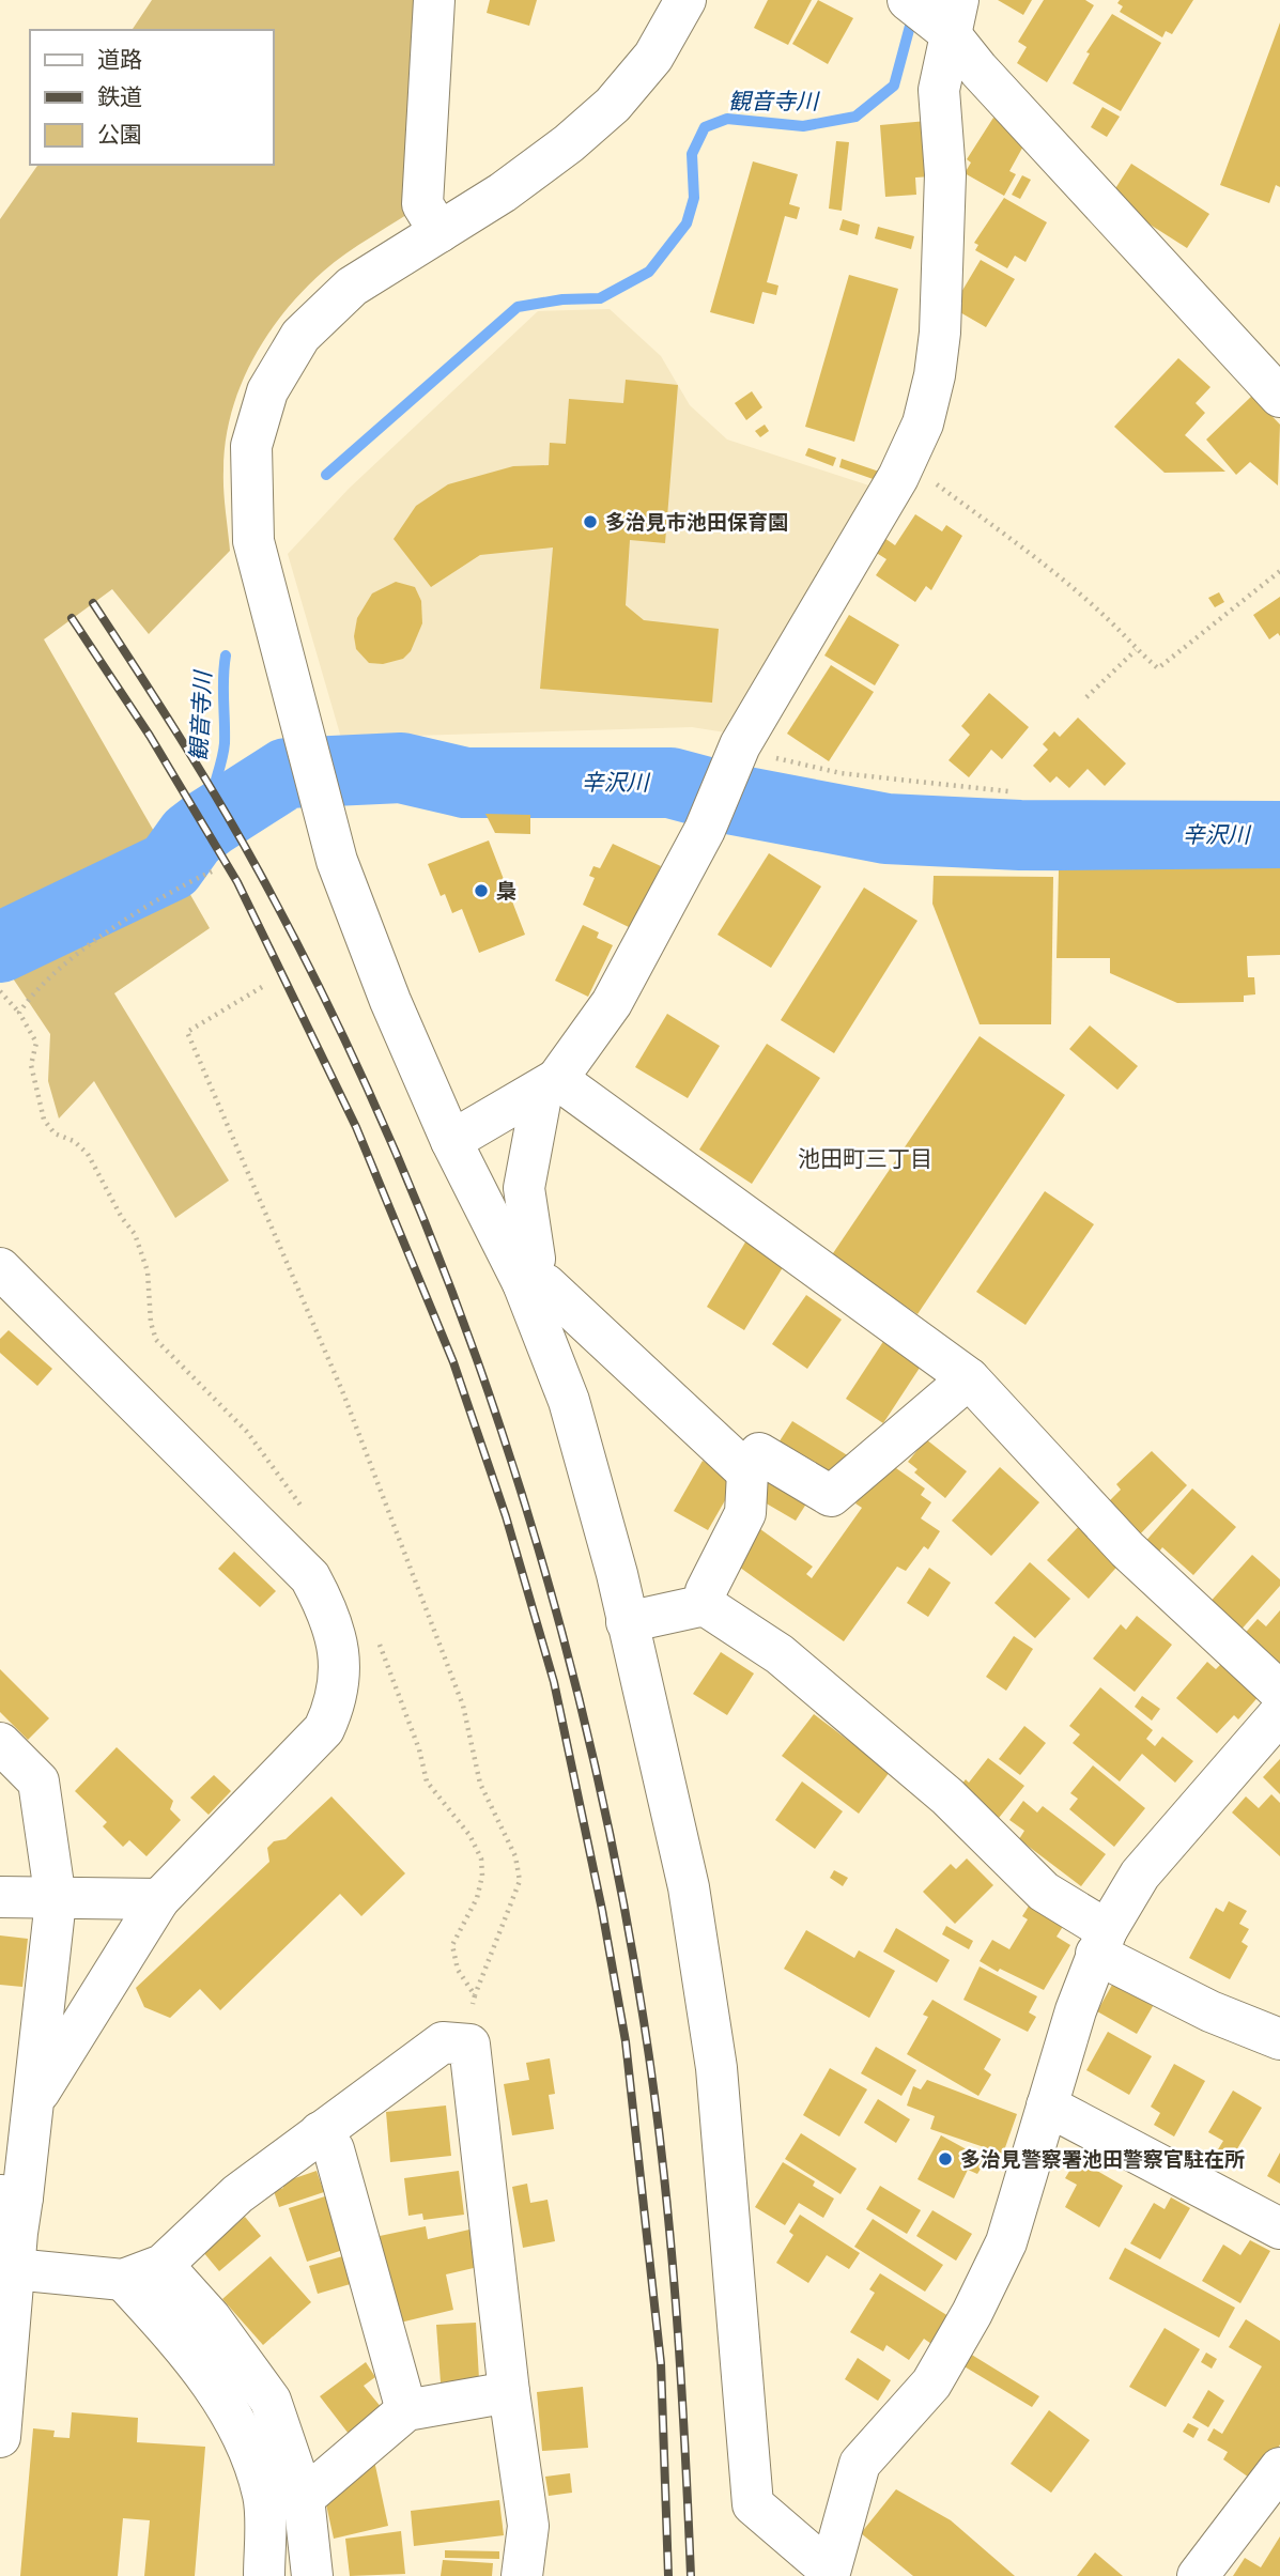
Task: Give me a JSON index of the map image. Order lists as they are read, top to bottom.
{
  "districts": ["池田町三丁目"],
  "water": ["観音寺川", "辛沢川"],
  "places": ["多治見市池田保育園", "梟", "多治見警察署池田警察官駐在所"],
  "legend": ["道路", "鉄道", "公園"]
}
